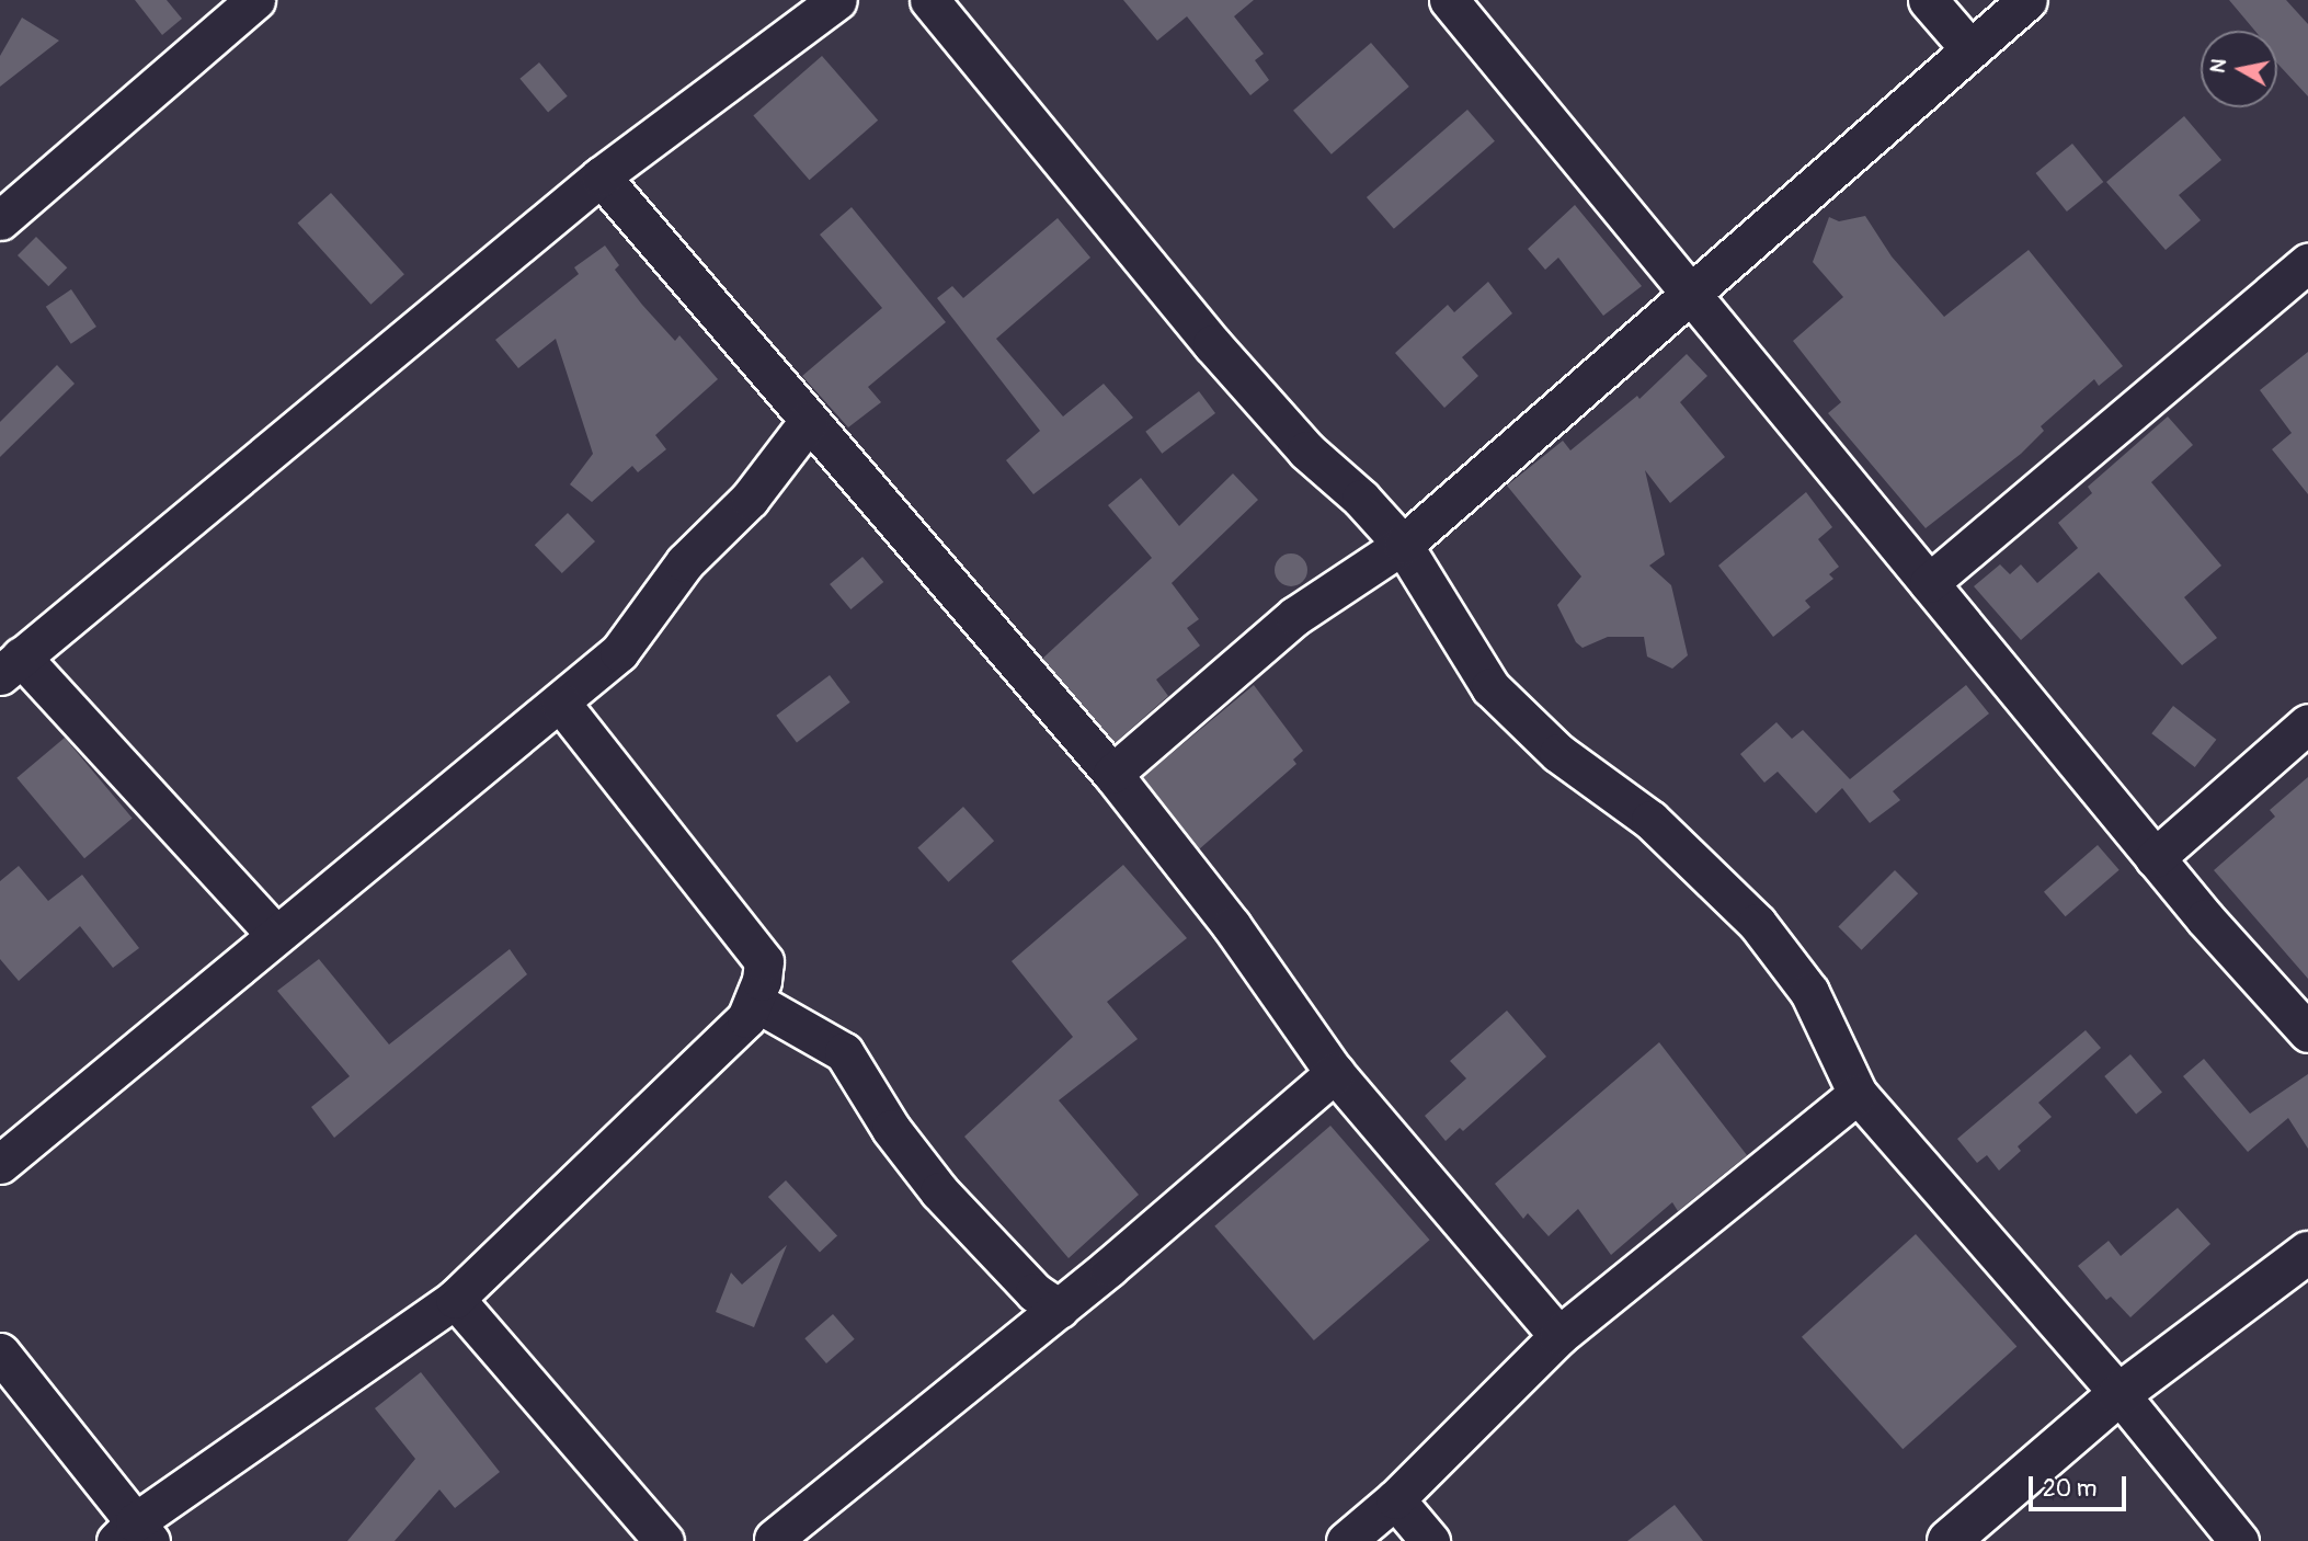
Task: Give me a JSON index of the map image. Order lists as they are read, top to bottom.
{
  "scale_bar": "20 m",
  "north": "left"
}
